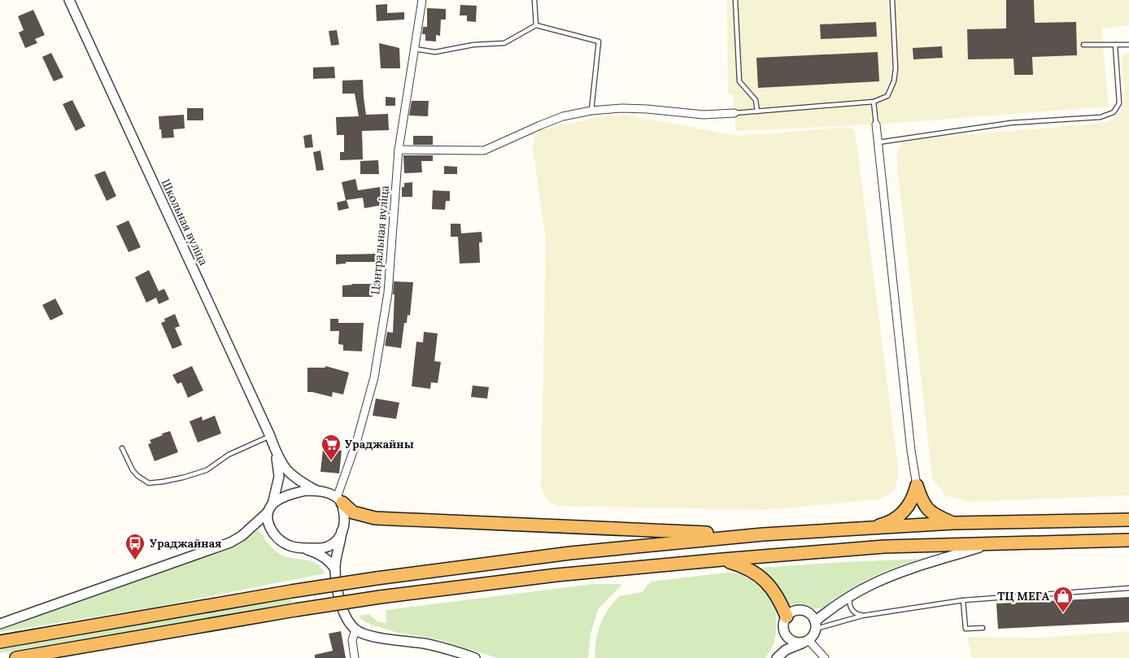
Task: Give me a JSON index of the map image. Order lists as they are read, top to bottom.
{
  "streets": {
    "street": ["Школьная вуліца", "Цэнтральная вуліца"]
  },
  "places": {
    "supermarket": ["Ураджайны"],
    "bus stop": ["Ураджайная"],
    "shop": ["ТЦ МЕГА"]
  }
}
